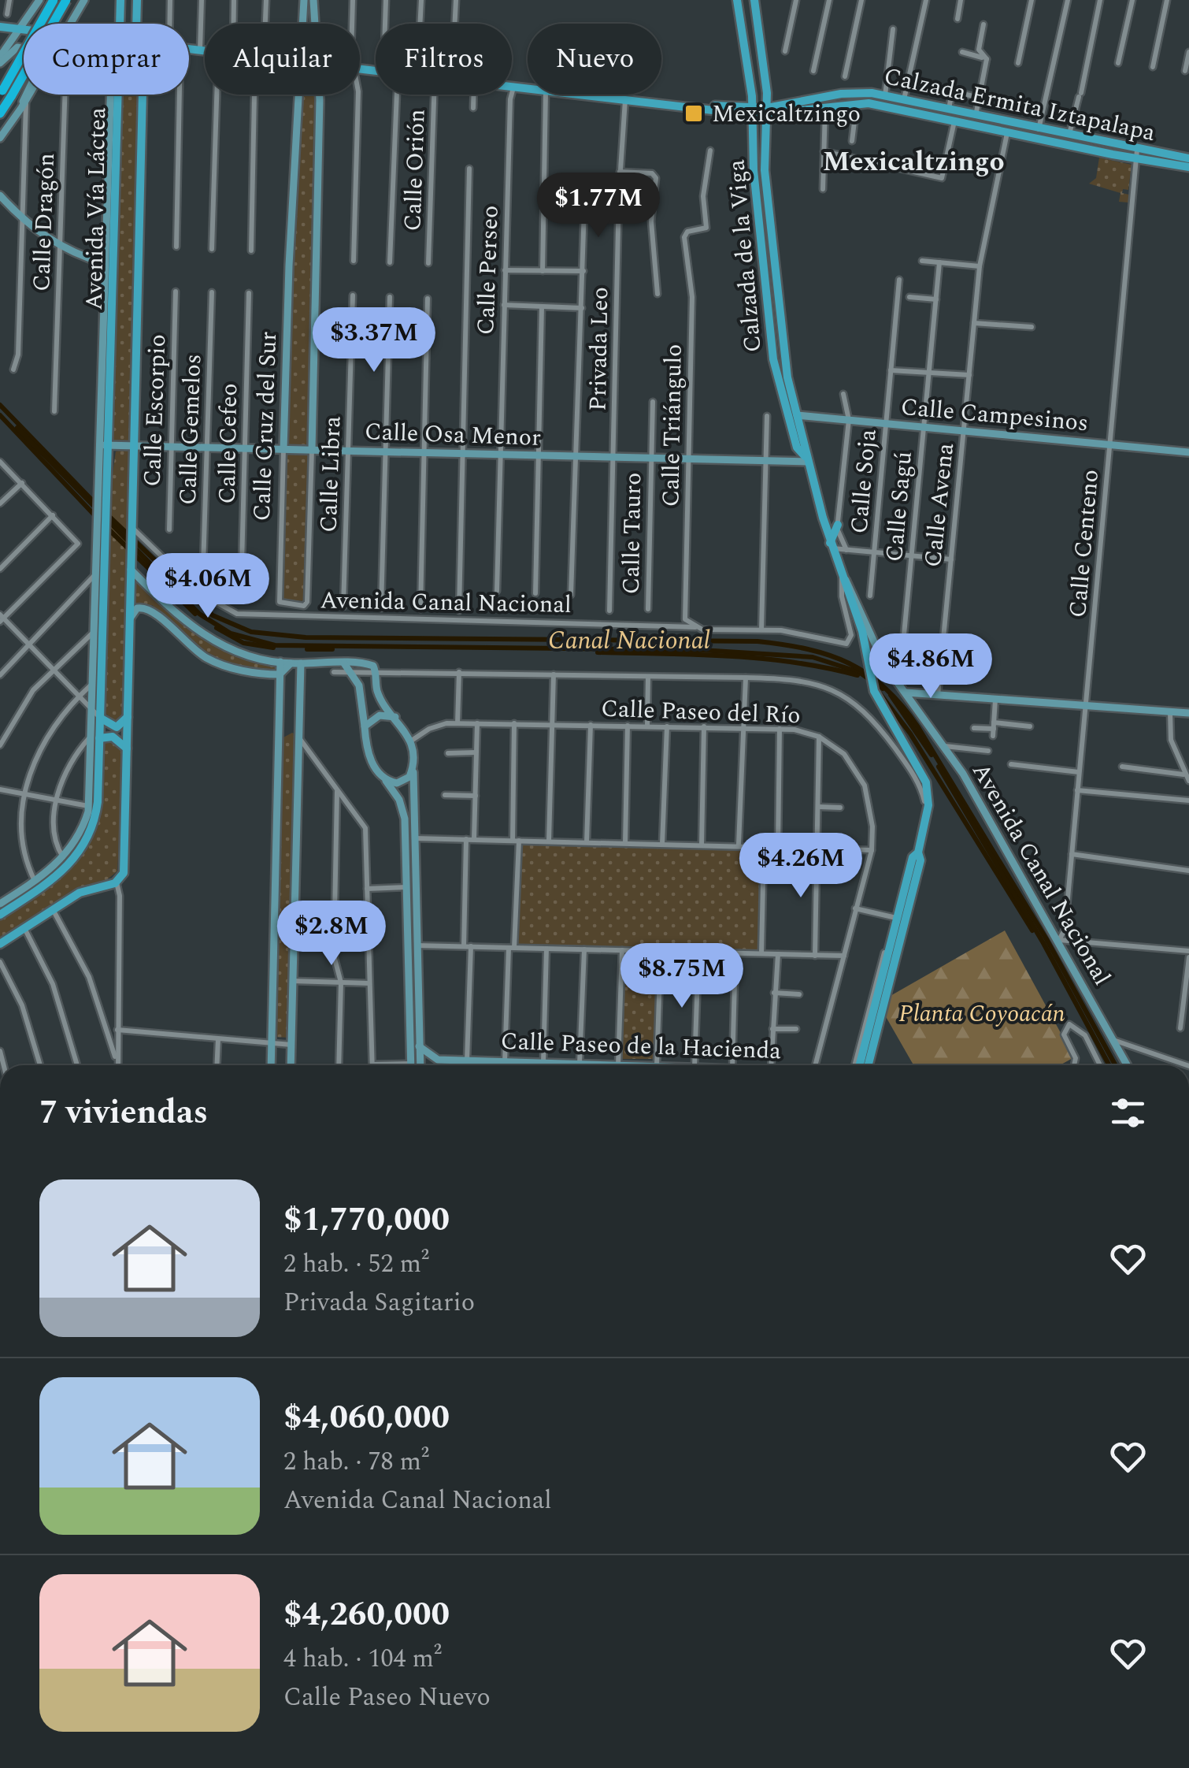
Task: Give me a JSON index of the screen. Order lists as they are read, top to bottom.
{
  "streets": {
    "main road": ["Calzada Ermita Iztapalapa", "Avenida Vía Láctea", "Calzada de la Viga"],
    "street": [
      "Calle Orión",
      "Calle Dragón",
      "Calle Perseo",
      "Privada Leo",
      "Calle Escorpio",
      "Calle Campesinos",
      "Calle Triángulo",
      "Calle Cruz del Sur",
      "Calle Gemelos",
      "Calle Osa Menor",
      "Calle Cefeo",
      "Calle Libra",
      "Calle Soja",
      "Calle Avena",
      "Calle Sagú",
      "Calle Tauro",
      "Calle Centeno",
      "Avenida Canal Nacional",
      "Calle Paseo del Río",
      "Calle Paseo de la Hacienda"
    ]
  },
  "crossings": [
    ["Calzada Ermita Iztapalapa", "Calzada de la Viga"],
    ["Calzada Ermita Iztapalapa", "Calle Perseo"],
    ["Calzada Ermita Iztapalapa", "Privada Leo"],
    ["Calzada Ermita Iztapalapa", "Calle Avena"],
    ["Calzada Ermita Iztapalapa", "Calle Centeno"],
    ["Avenida Vía Láctea", "Calle Osa Menor"],
    ["Avenida Vía Láctea", "Avenida Canal Nacional"],
    ["Calzada de la Viga", "Calle Campesinos"],
    ["Calzada de la Viga", "Calle Osa Menor"],
    ["Calzada de la Viga", "Avenida Canal Nacional"],
    ["Calle Perseo", "Calle Osa Menor"],
    ["Privada Leo", "Calle Osa Menor"],
    ["Calle Escorpio", "Calle Osa Menor"],
    ["Calle Campesinos", "Calle Soja"],
    ["Calle Campesinos", "Calle Avena"],
    ["Calle Campesinos", "Calle Sagú"],
    ["Calle Campesinos", "Calle Centeno"],
    ["Calle Triángulo", "Calle Osa Menor"],
    ["Calle Triángulo", "Avenida Canal Nacional"],
    ["Calle Cruz del Sur", "Calle Osa Menor"],
    ["Calle Gemelos", "Calle Osa Menor"],
    ["Calle Osa Menor", "Calle Cefeo"],
    ["Calle Osa Menor", "Calle Libra"],
    ["Calle Osa Menor", "Calle Tauro"],
    ["Calle Centeno", "Avenida Canal Nacional"]
  ],
  "districts": ["Mexicaltzingo"],
  "water": ["Canal Nacional"],
  "parks": ["Planta Coyoacán"],
  "places": {
    "transit": ["Mexicaltzingo"]
  },
  "page": {
    "chip": [
      "Comprar",
      "Alquilar",
      "Filtros",
      "Nuevo"
    ],
    "price": [
      "$1.77M",
      "$3.37M",
      "$4.06M",
      "$4.86M",
      "$4.26M",
      "$2.8M",
      "$8.75M"
    ],
    "heading": "7 viviendas",
    "list": [
      {
        "name": "$1,770,000",
        "note": "2 hab. · 52 m² · Privada Sagitario"
      },
      {
        "name": "$4,060,000",
        "note": "2 hab. · 78 m² · Avenida Canal Nacional"
      },
      {
        "name": "$4,260,000",
        "note": "4 hab. · 104 m² · Calle Paseo Nuevo"
      }
    ]
  }
}
